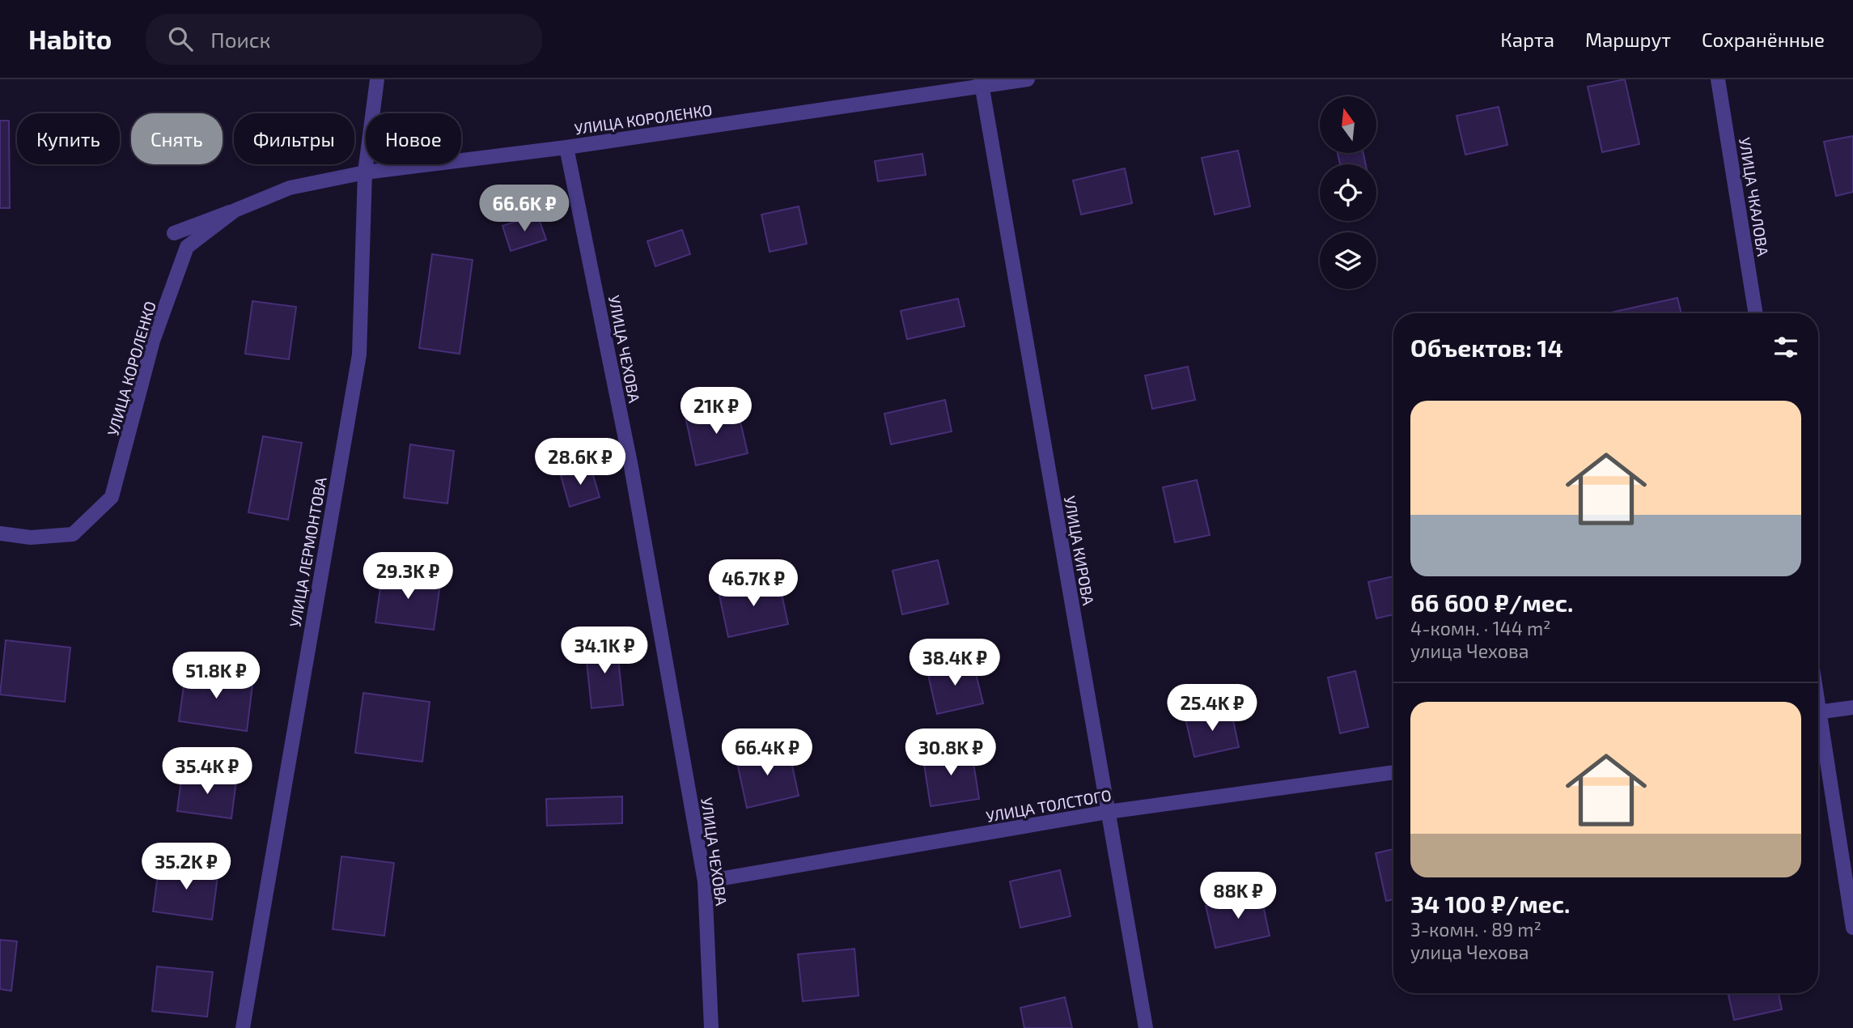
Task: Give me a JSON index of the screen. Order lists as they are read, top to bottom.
{
  "streets": {
    "street": [
      "УЛИЦА КОРОЛЕНКО",
      "УЛИЦА ЧКАЛОВА",
      "УЛИЦА ЧЕХОВА",
      "УЛИЦА КИРОВА",
      "УЛИЦА ЛЕРМОНТОВА",
      "УЛИЦА ТОЛСТОГО"
    ]
  },
  "crossings": [
    ["УЛИЦА КОРОЛЕНКО", "УЛИЦА ЧЕХОВА"],
    ["УЛИЦА КОРОЛЕНКО", "УЛИЦА КИРОВА"],
    ["УЛИЦА КОРОЛЕНКО", "УЛИЦА ЛЕРМОНТОВА"],
    ["УЛИЦА ЧЕХОВА", "УЛИЦА ТОЛСТОГО"],
    ["УЛИЦА КИРОВА", "УЛИЦА ТОЛСТОГО"]
  ],
  "north": "top",
  "page": {
    "header": "Habito",
    "search": "Поиск",
    "nav": ["Карта", "Маршрут", "Сохранённые"],
    "chip": [
      "Купить",
      "Снять",
      "Фильтры",
      "Новое"
    ],
    "price": [
      "66.6K ₽",
      "21K ₽",
      "28.6K ₽",
      "29.3K ₽",
      "46.7K ₽",
      "34.1K ₽",
      "38.4K ₽",
      "51.8K ₽",
      "25.4K ₽",
      "66.4K ₽",
      "30.8K ₽",
      "35.4K ₽",
      "35.2K ₽",
      "88K ₽"
    ],
    "heading": "Объектов: 14",
    "list": [
      {
        "name": "66 600 ₽/мес.",
        "note": "4-комн. · 144 m² · улица Чехова"
      },
      {
        "name": "34 100 ₽/мес.",
        "note": "3-комн. · 89 m² · улица Чехова"
      }
    ]
  }
}
